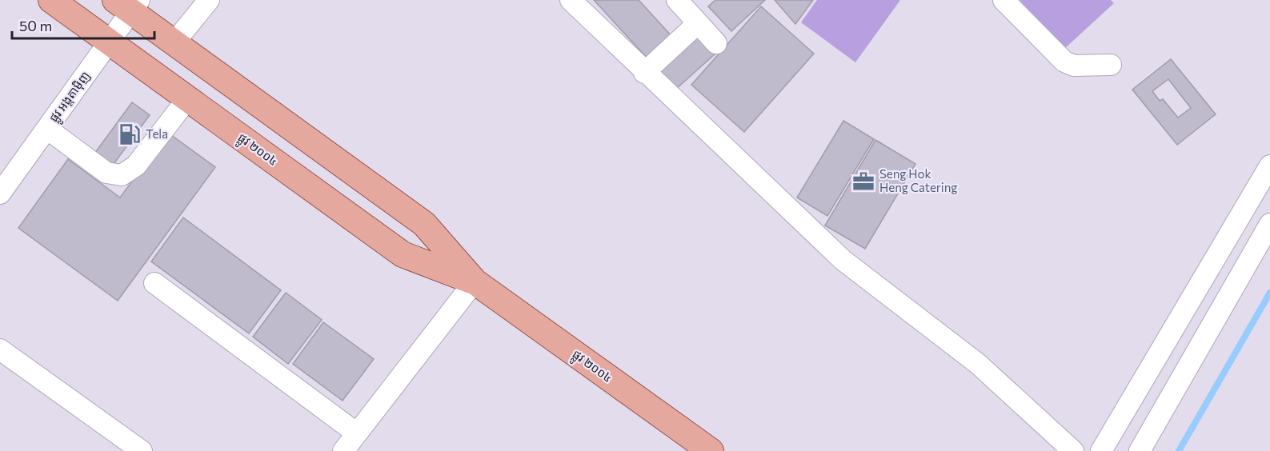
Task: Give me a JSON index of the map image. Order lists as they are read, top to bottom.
{
  "streets": {
    "main road": ["ផ្លូវ ២០០៤"],
    "street": ["ផ្លូវ អង្តតាម៉ិញ"]
  },
  "crossings": [
    ["ផ្លូវ អង្តតាម៉ិញ", "ផ្លូវ ២០០៤"]
  ],
  "places": {
    "fuel station": ["Tela"],
    "office": ["Seng Hok Heng Catering"]
  },
  "scale_bar": "50 m"
}
